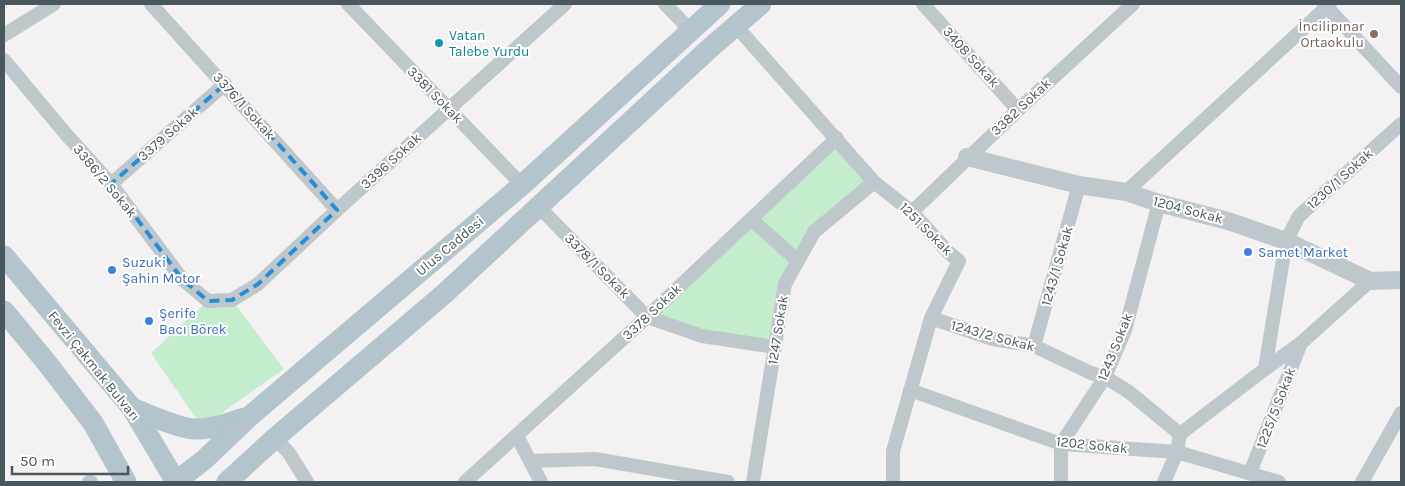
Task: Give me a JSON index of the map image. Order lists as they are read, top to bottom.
{
  "streets": {
    "main road": ["Ulus Caddesi", "Fevzi Çakmak Bulvarı"],
    "street": [
      "3408 Sokak",
      "3381 Sokak",
      "3376/1 Sokak",
      "3382 Sokak",
      "3379 Sokak",
      "3396 Sokak",
      "1230/1 Sokak",
      "3386/2 Sokak",
      "1204 Sokak",
      "1251 Sokak",
      "3378/1 Sokak",
      "1243/1 Sokak",
      "3378 Sokak",
      "1247 Sokak",
      "1243/2 Sokak",
      "1243 Sokak",
      "1225/5 Sokak",
      "1202 Sokak"
    ]
  },
  "crossings": [
    ["3408 Sokak", "3382 Sokak"],
    ["3381 Sokak", "3396 Sokak"],
    ["3381 Sokak", "Ulus Caddesi"],
    ["3376/1 Sokak", "3379 Sokak"],
    ["3376/1 Sokak", "3396 Sokak"],
    ["3382 Sokak", "1204 Sokak"],
    ["3382 Sokak", "1251 Sokak"],
    ["3379 Sokak", "3386/2 Sokak"],
    ["3396 Sokak", "3386/2 Sokak"],
    ["1230/1 Sokak", "1204 Sokak"],
    ["1230/1 Sokak", "1225/5 Sokak"],
    ["1204 Sokak", "1243/1 Sokak"],
    ["1204 Sokak", "1243 Sokak"],
    ["1204 Sokak", "1225/5 Sokak"],
    ["1251 Sokak", "Ulus Caddesi"],
    ["1251 Sokak", "3378 Sokak"],
    ["1251 Sokak", "1247 Sokak"],
    ["1251 Sokak", "1243/2 Sokak"],
    ["1251 Sokak", "1202 Sokak"],
    ["Ulus Caddesi", "3378/1 Sokak"],
    ["Ulus Caddesi", "Fevzi Çakmak Bulvarı"],
    ["3378/1 Sokak", "3378 Sokak"],
    ["3378/1 Sokak", "1247 Sokak"],
    ["1243/1 Sokak", "1243/2 Sokak"],
    ["1243/2 Sokak", "1243 Sokak"],
    ["1243/2 Sokak", "1225/5 Sokak"],
    ["1243 Sokak", "1202 Sokak"],
    ["1225/5 Sokak", "1202 Sokak"]
  ],
  "places": [
    "İncilipınar Ortaokulu",
    "Vatan Talebe Yurdu",
    "Samet Market",
    "Suzuki Şahin Motor",
    "Şerife Bacı Börek"
  ],
  "scale_bar": "50 m"
}
